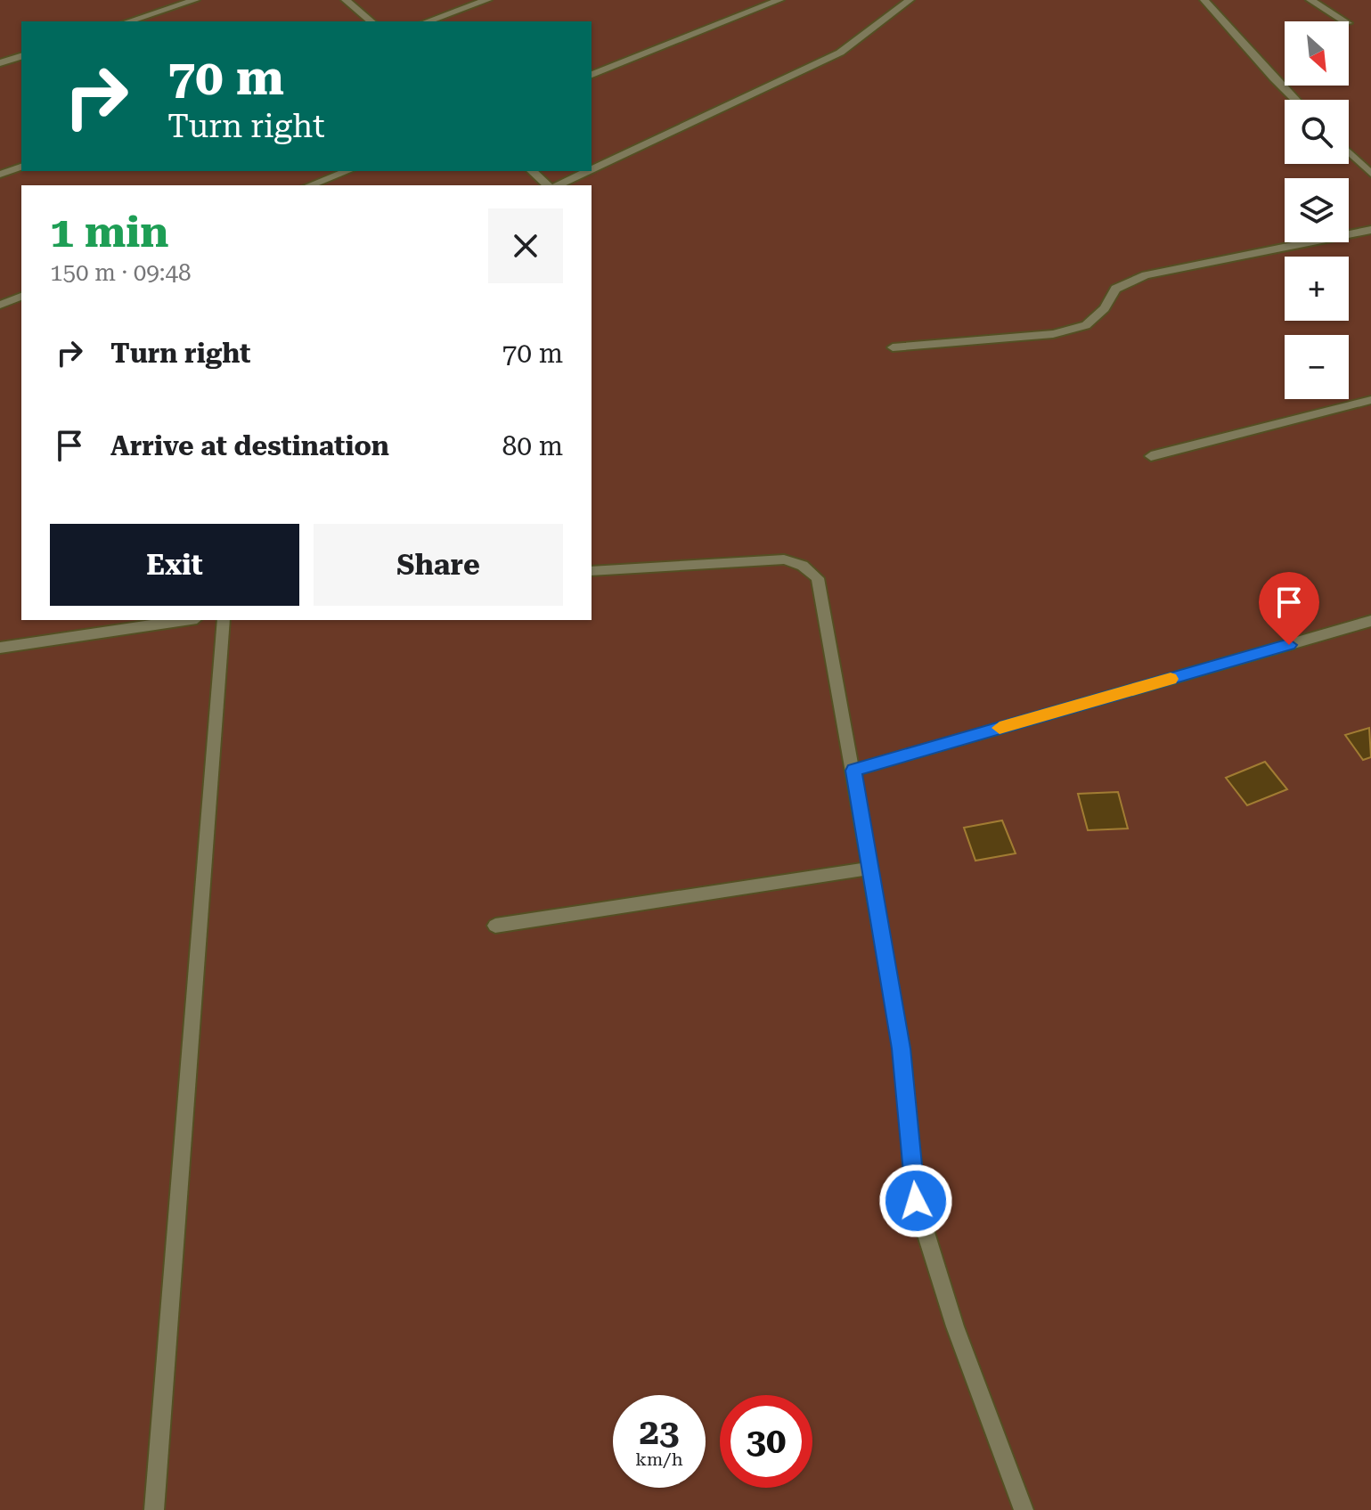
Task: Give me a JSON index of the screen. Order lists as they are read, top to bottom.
{
  "north": "bottom right",
  "page": {
    "map_buttons": ["+", "−"],
    "turn": ["70 m", "Turn right"],
    "heading": ["1 min", "150 m · 09:48"],
    "list": [
      {
        "name": "Turn right",
        "value": "70 m"
      },
      {
        "name": "Arrive at destination",
        "value": "80 m"
      }
    ],
    "buttons": ["Exit", "Share"],
    "speed": "23 km/h",
    "limit": "30"
  }
}
